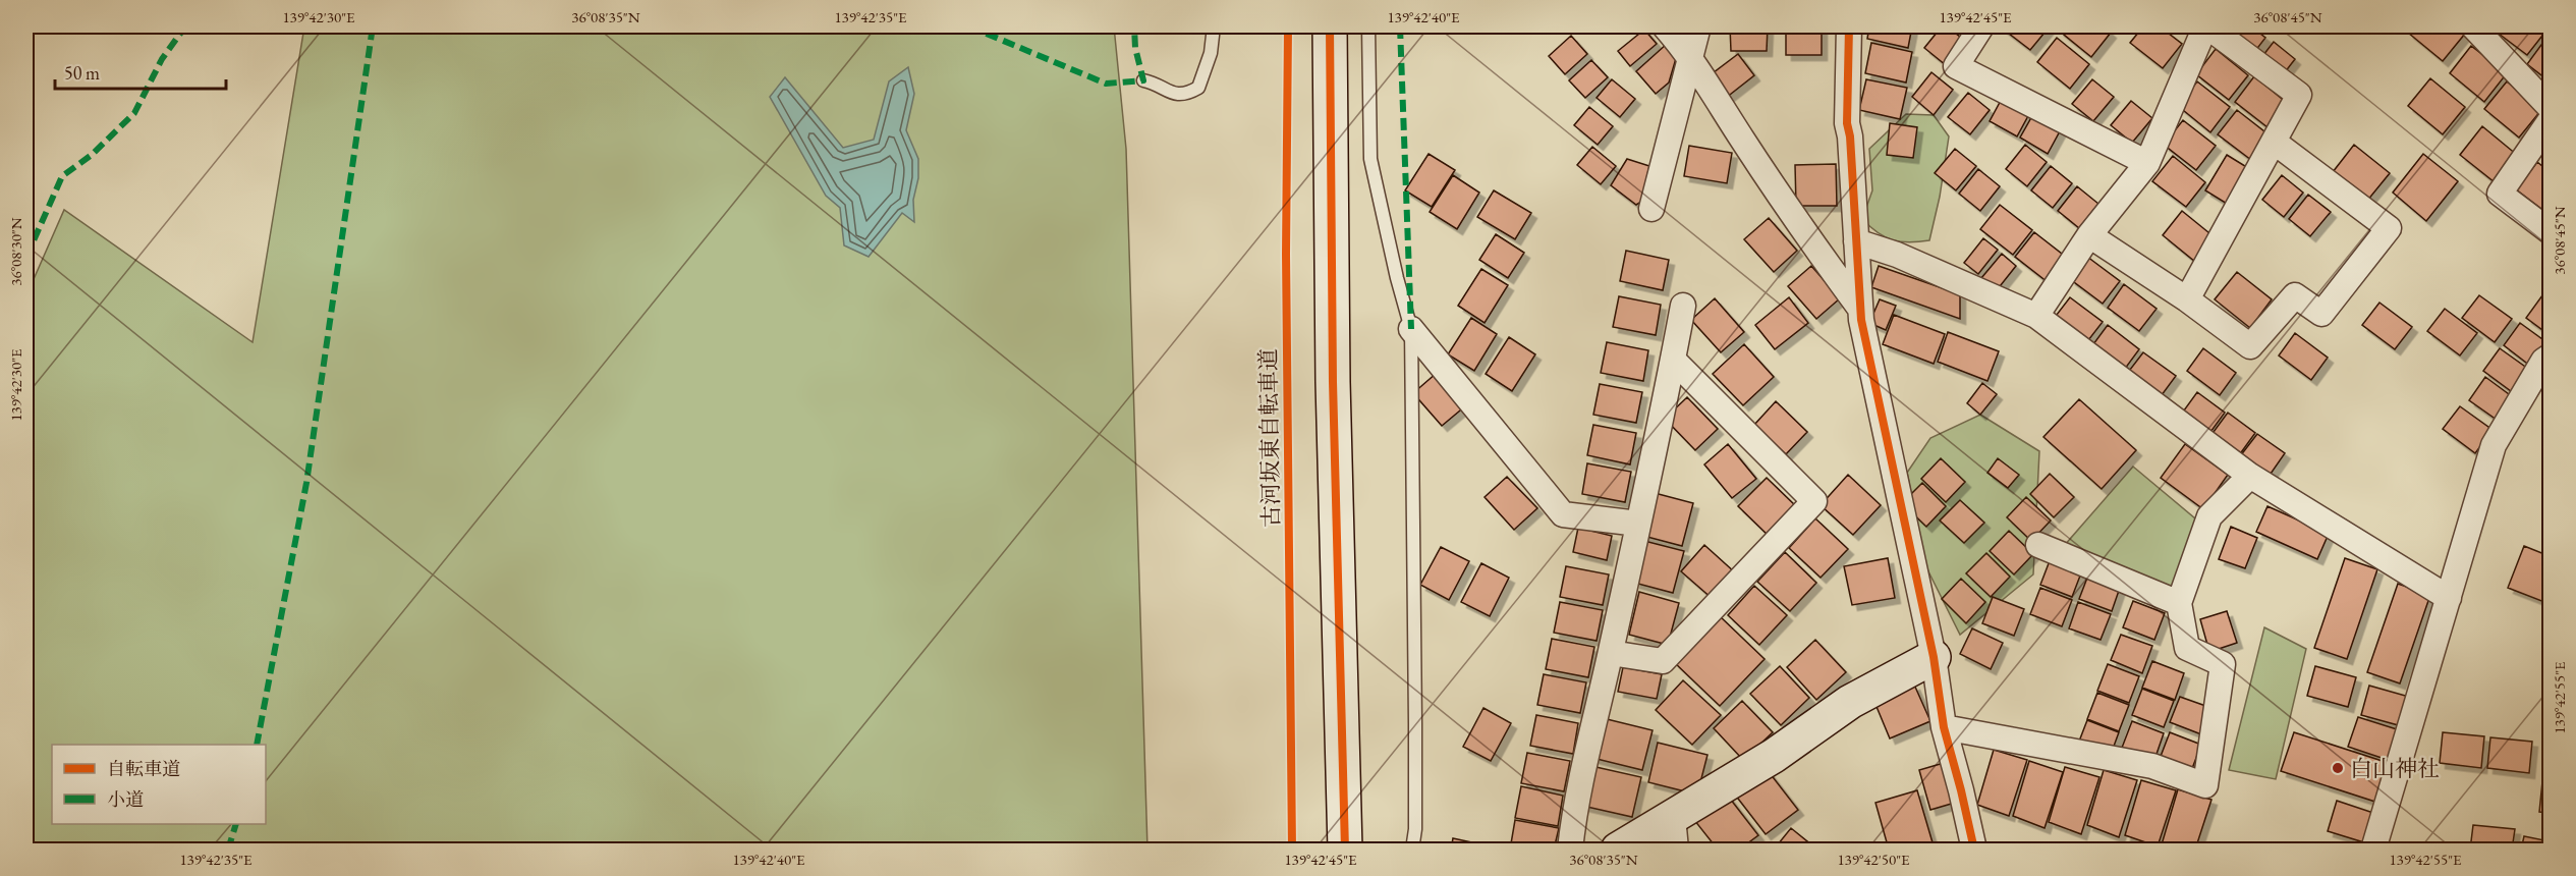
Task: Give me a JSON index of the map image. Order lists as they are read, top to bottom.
{
  "streets": {
    "cycle path": ["古河坂東自転車道"]
  },
  "places": ["白山神社"],
  "legend": ["自転車道", "小道"],
  "scale_bar": "50 m",
  "coordinates": [
    "139°42'30\"E",
    "36°08'35\"N",
    "139°42'35\"E",
    "139°42'40\"E",
    "139°42'45\"E",
    "36°08'45\"N",
    "36°08'30\"N",
    "139°42'55\"E",
    "139°42'50\"E"
  ]
}
